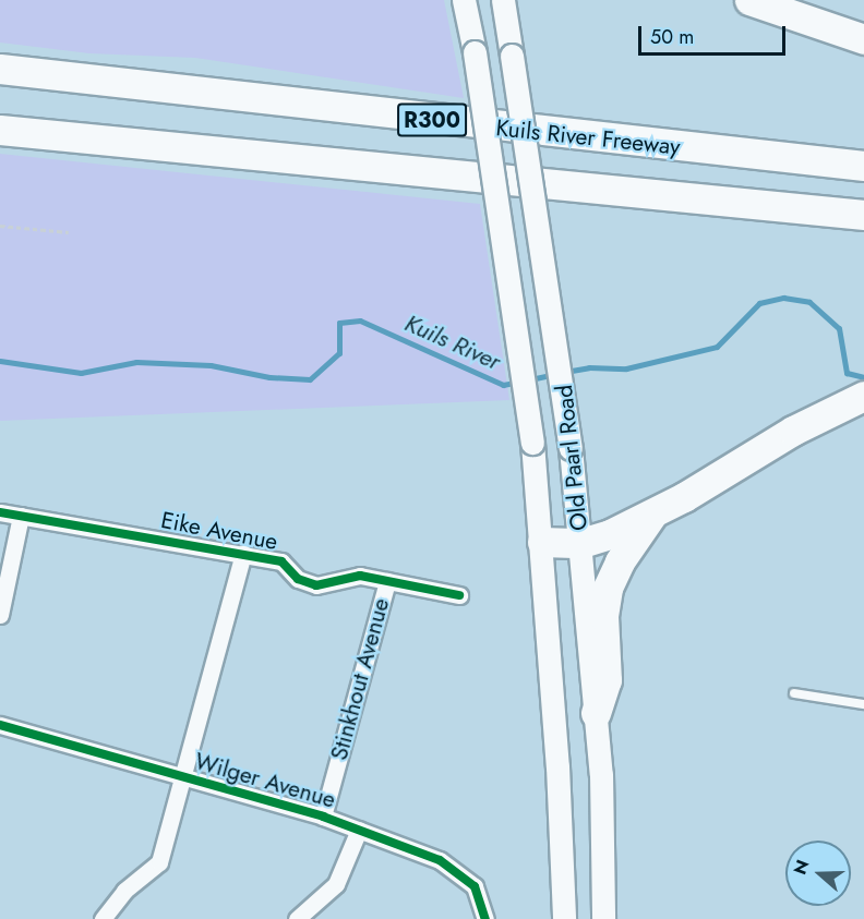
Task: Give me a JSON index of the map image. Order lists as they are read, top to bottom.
{
  "streets": {
    "highway": ["R300", "Kuils River Freeway"],
    "main road": ["Old Paarl Road"],
    "street": ["Eike Avenue", "Stinkhout Avenue", "Wilger Avenue"]
  },
  "crossings": [
    ["Eike Avenue", "Stinkhout Avenue"],
    ["Stinkhout Avenue", "Wilger Avenue"]
  ],
  "water": ["Kuils River"],
  "scale_bar": "50 m",
  "north": "left"
}
